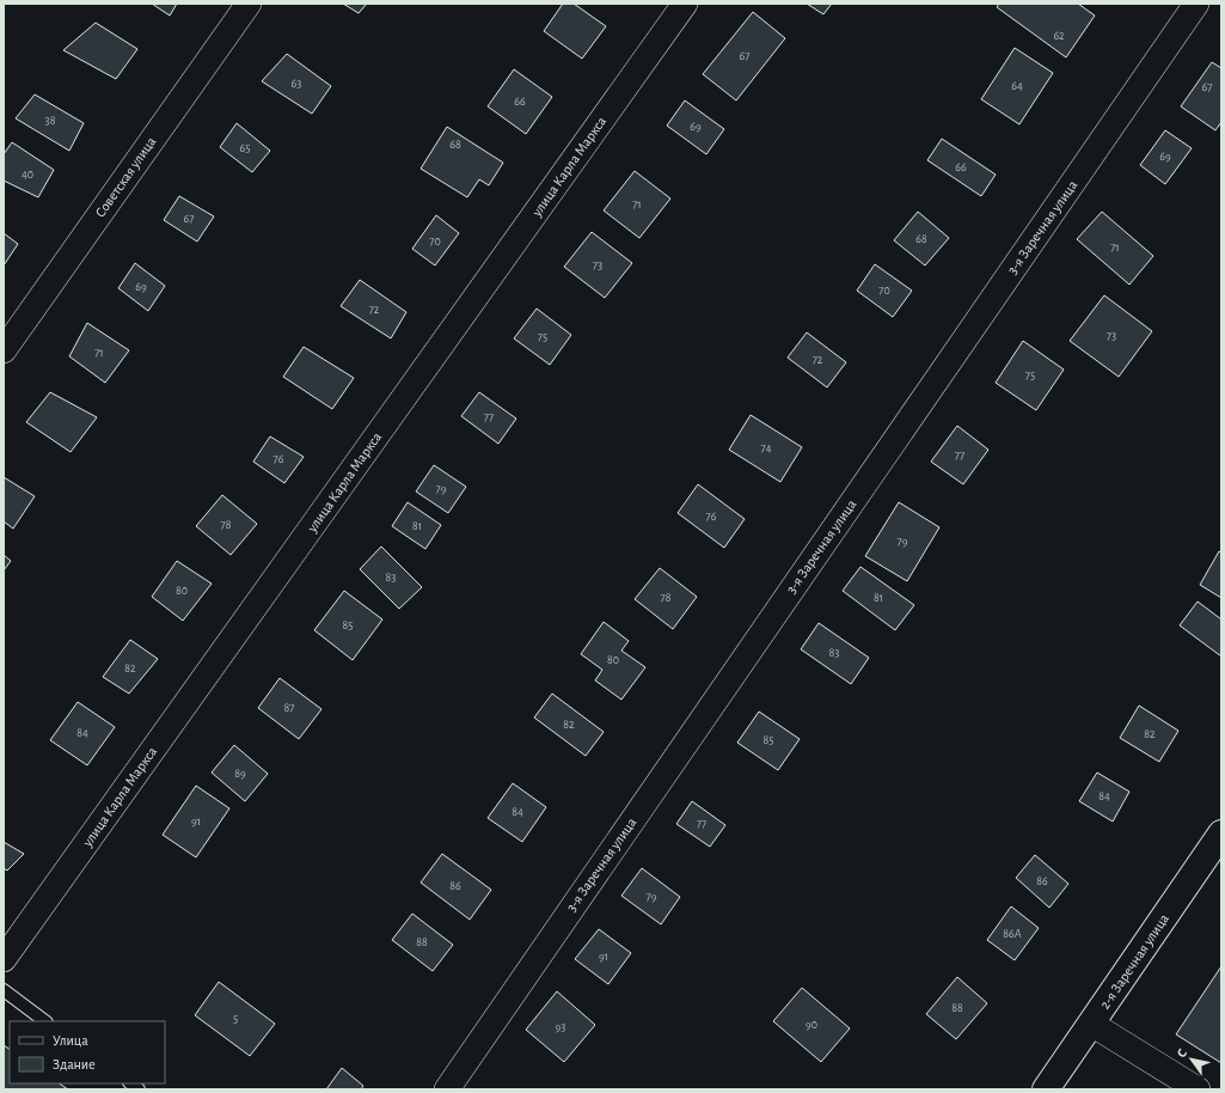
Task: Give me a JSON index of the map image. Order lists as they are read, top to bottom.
{
  "streets": {
    "main road": ["2-я Заречная улица"],
    "street": ["улица Карла Маркса", "Советская улица", "3-я Заречная улица"]
  },
  "house_numbers": [
    "62",
    "67",
    "63",
    "64",
    "67",
    "66",
    "38",
    "69",
    "68",
    "65",
    "69",
    "66",
    "40",
    "71",
    "67",
    "68",
    "70",
    "71",
    "73",
    "69",
    "70",
    "72",
    "73",
    "75",
    "71",
    "72",
    "75",
    "77",
    "74",
    "77",
    "76",
    "79",
    "76",
    "78",
    "81",
    "79",
    "83",
    "80",
    "78",
    "81",
    "85",
    "83",
    "80",
    "82",
    "87",
    "82",
    "84",
    "82",
    "85",
    "89",
    "84",
    "84",
    "91",
    "77",
    "86",
    "86",
    "79",
    "86А",
    "88",
    "91",
    "88",
    "5",
    "90",
    "93"
  ],
  "legend": ["Улица", "Здание"],
  "north": "top left"
}
